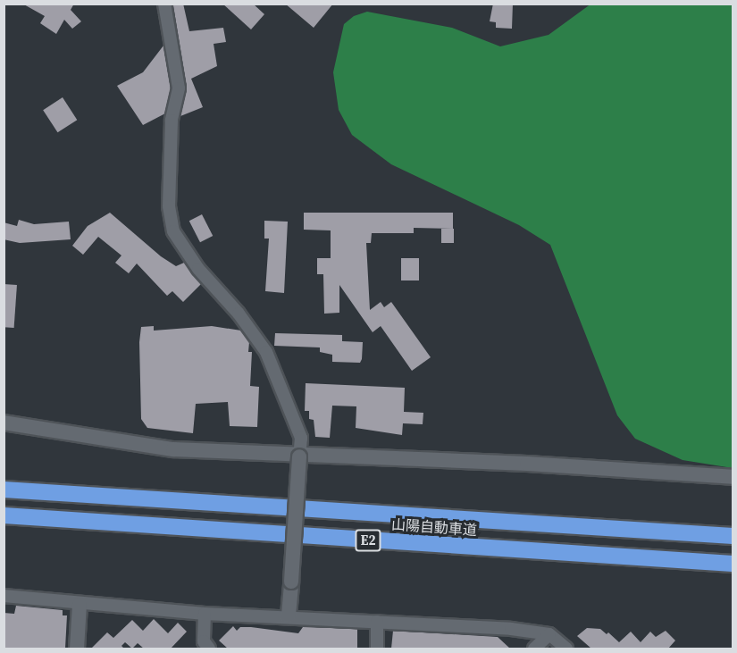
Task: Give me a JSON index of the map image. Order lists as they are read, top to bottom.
{
  "streets": {
    "highway": ["山陽自動車道", "E2"]
  }
}
